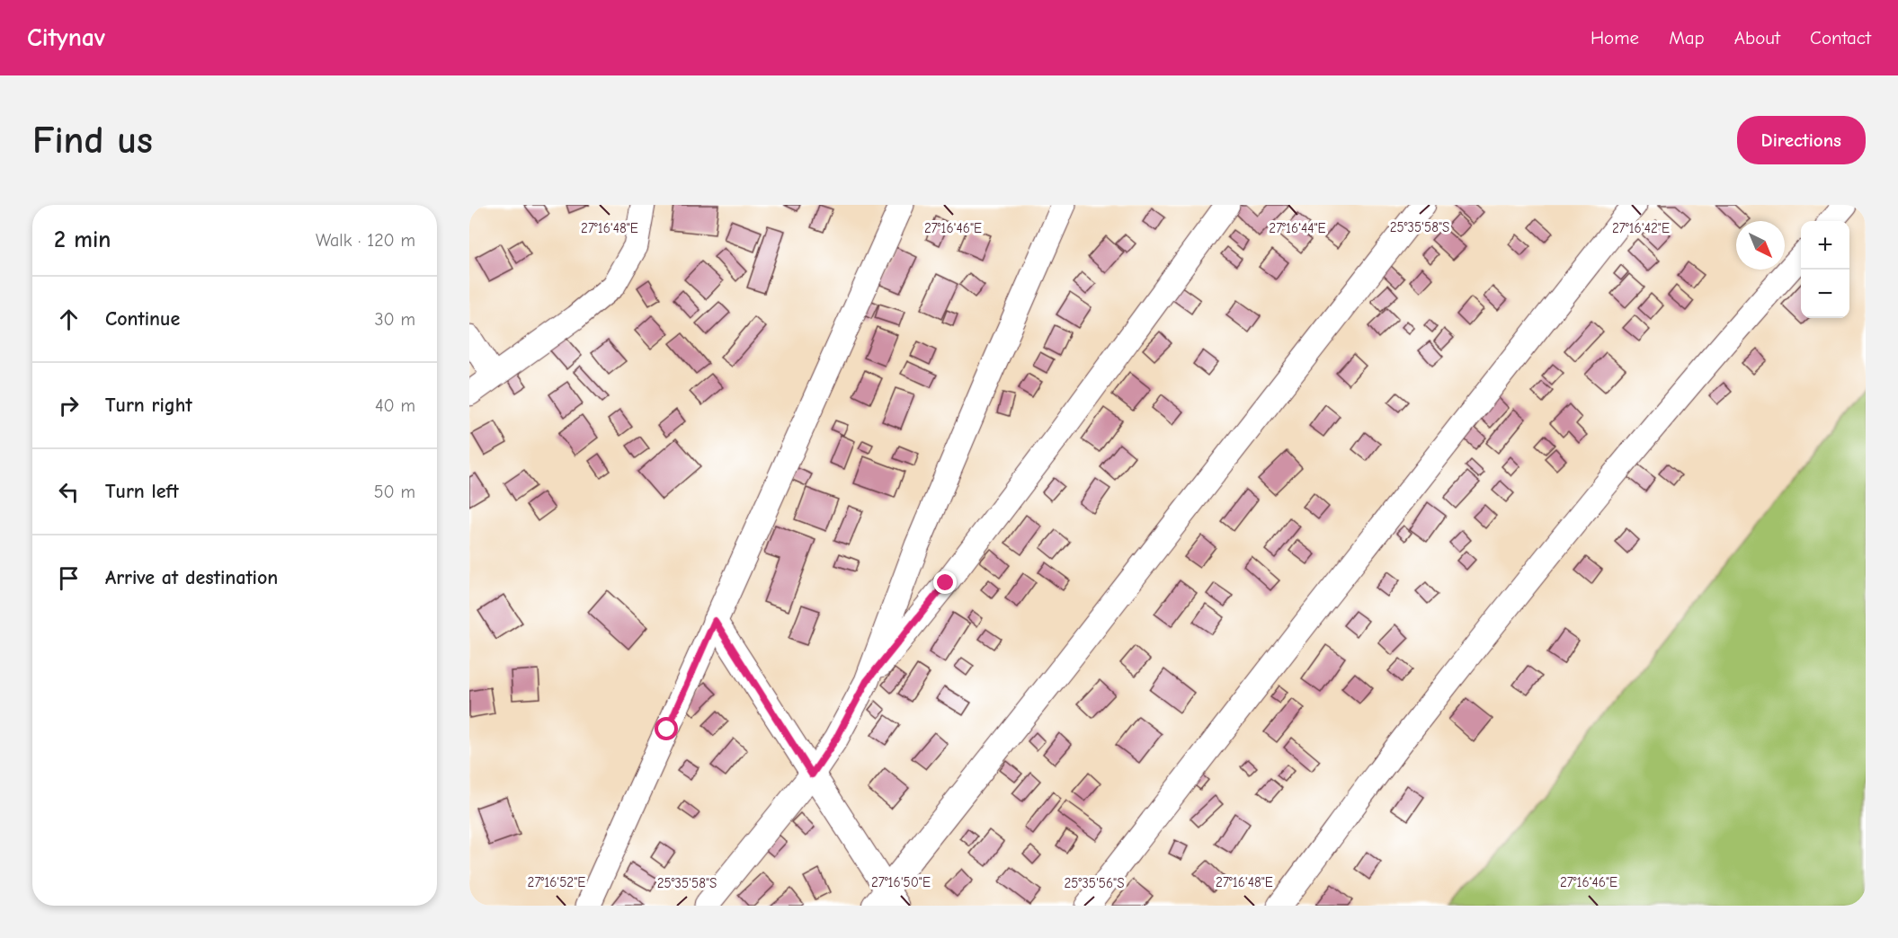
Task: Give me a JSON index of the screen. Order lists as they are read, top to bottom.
{
  "north": "bottom right",
  "page": {
    "header": "Citynav",
    "nav": [
      "Home",
      "Map",
      "About",
      "Contact"
    ],
    "buttons": "Directions",
    "title": "Find us",
    "heading": ["2 min", "Walk · 120 m"],
    "map_buttons": ["+", "−"],
    "list": [
      ["Continue", "30 m"],
      ["Turn right", "40 m"],
      ["Turn left", "50 m"],
      "Arrive at destination"
    ]
  },
  "coordinates": [
    "25°35'58\"S",
    "27°16'48\"E",
    "27°16'46\"E",
    "27°16'44\"E",
    "27°16'42\"E",
    "27°16'52\"E",
    "27°16'50\"E",
    "25°35'56\"S"
  ]
}
